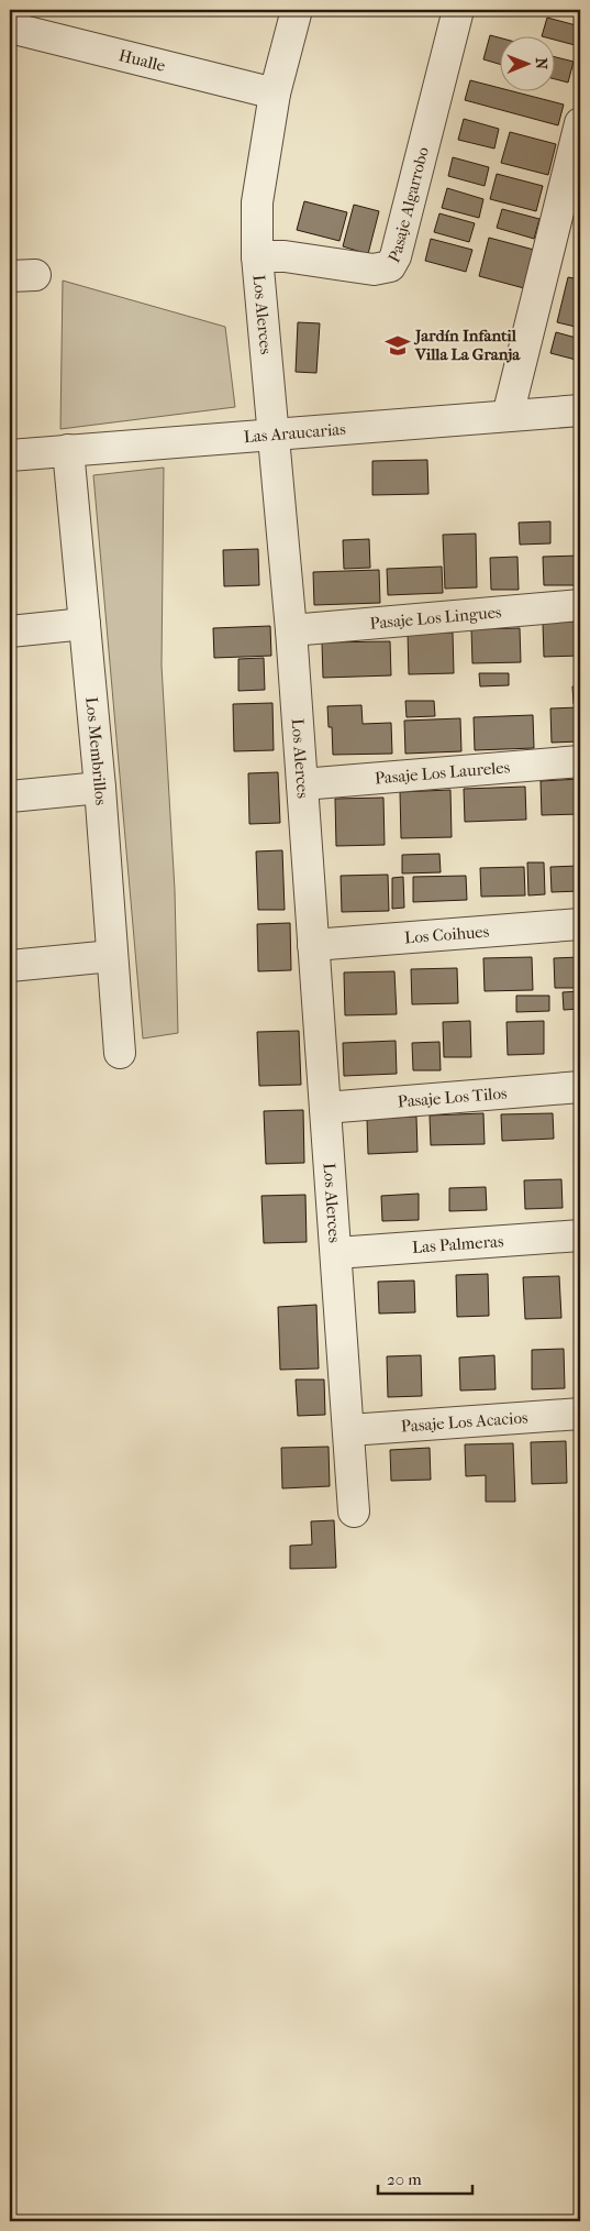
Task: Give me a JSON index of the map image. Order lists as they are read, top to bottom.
{
  "streets": {
    "street": [
      "Hualle",
      "Pasaje Algarrobo",
      "Los Alerces",
      "Las Araucarias",
      "Pasaje Los Lingues",
      "Los Membrillos",
      "Pasaje Los Laureles",
      "Los Coihues",
      "Pasaje Los Tilos",
      "Las Palmeras",
      "Pasaje Los Acacios"
    ]
  },
  "crossings": [
    ["Hualle", "Los Alerces"],
    ["Pasaje Algarrobo", "Los Alerces"],
    ["Los Alerces", "Las Araucarias"],
    ["Los Alerces", "Pasaje Los Lingues"],
    ["Los Alerces", "Pasaje Los Laureles"],
    ["Los Alerces", "Los Coihues"],
    ["Los Alerces", "Pasaje Los Tilos"],
    ["Los Alerces", "Las Palmeras"],
    ["Los Alerces", "Pasaje Los Acacios"],
    ["Las Araucarias", "Los Membrillos"]
  ],
  "places": {
    "school or university": ["Jardín Infantil Villa La Granja"]
  },
  "scale_bar": "20 m",
  "north": "right"
}
